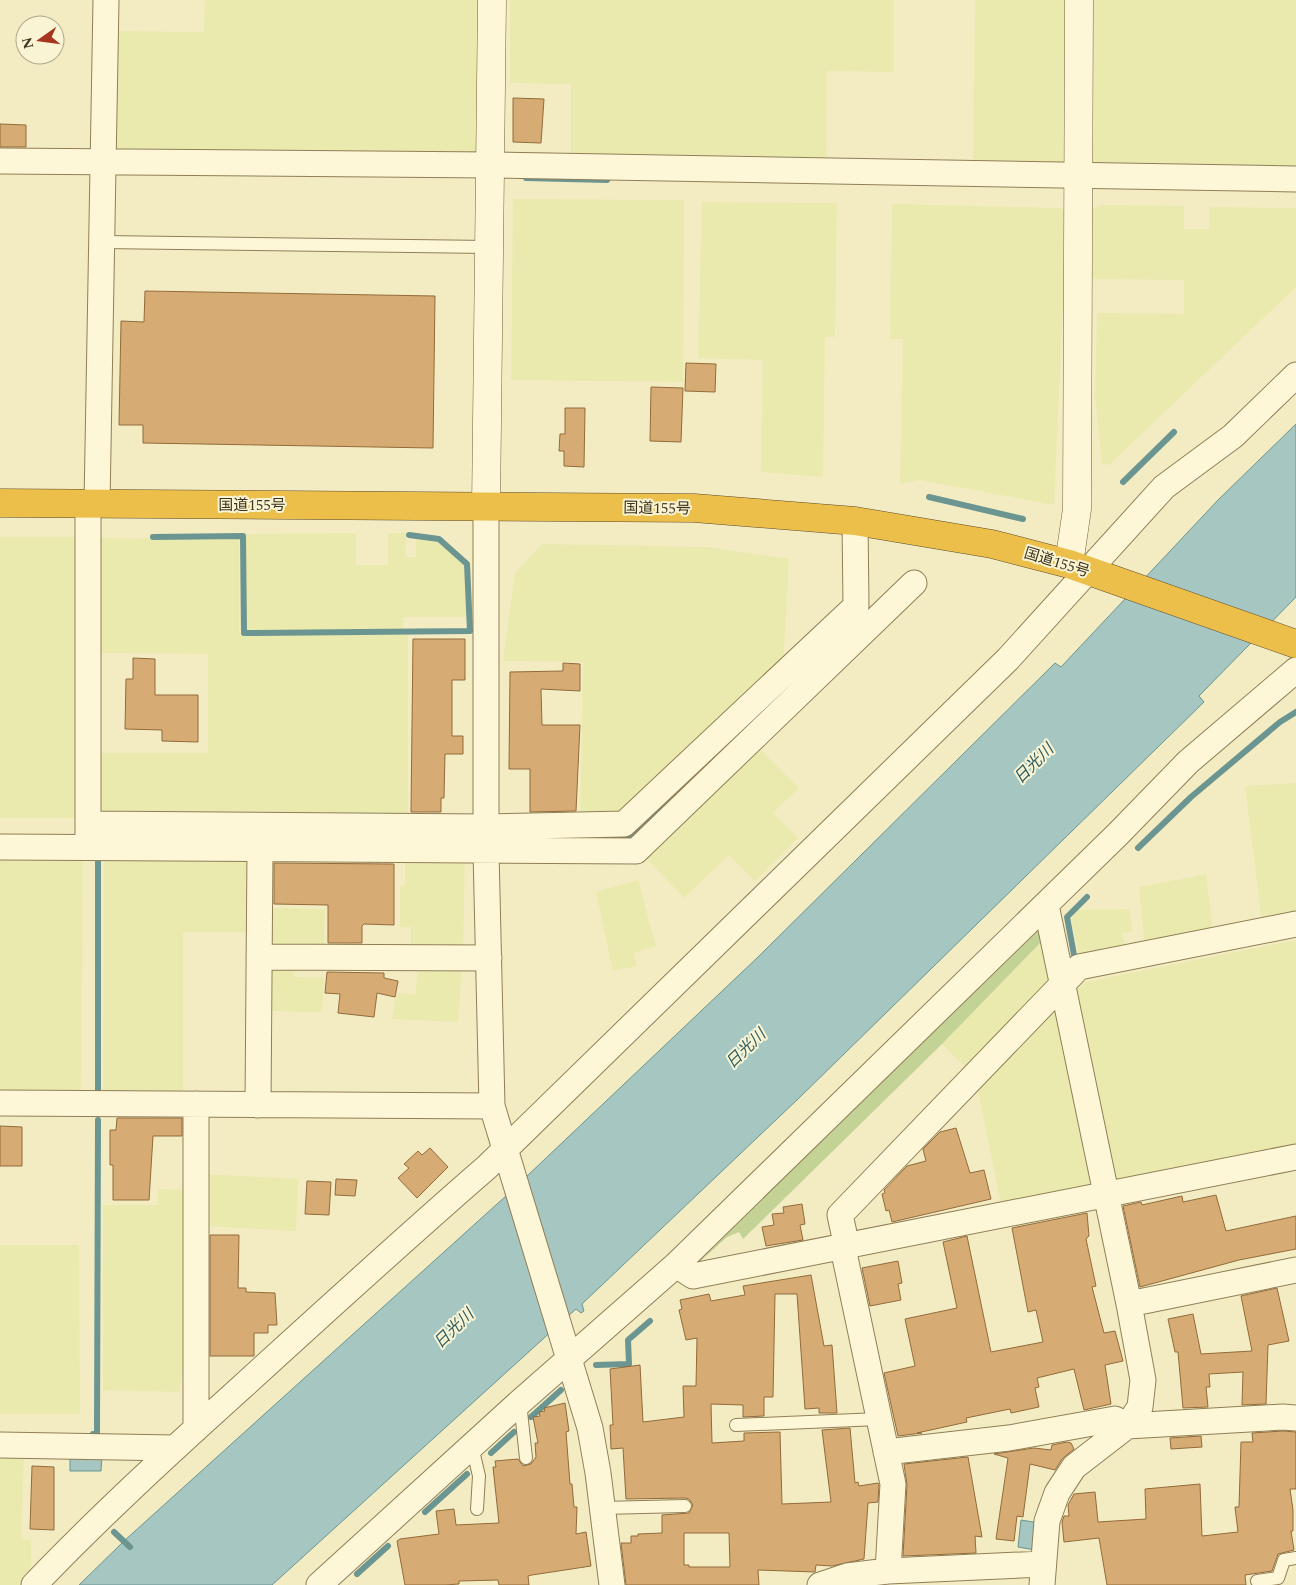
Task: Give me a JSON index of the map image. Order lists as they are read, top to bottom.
{
  "streets": {
    "highway": ["国道155号"]
  },
  "water": ["日光川"],
  "north": "left"
}
